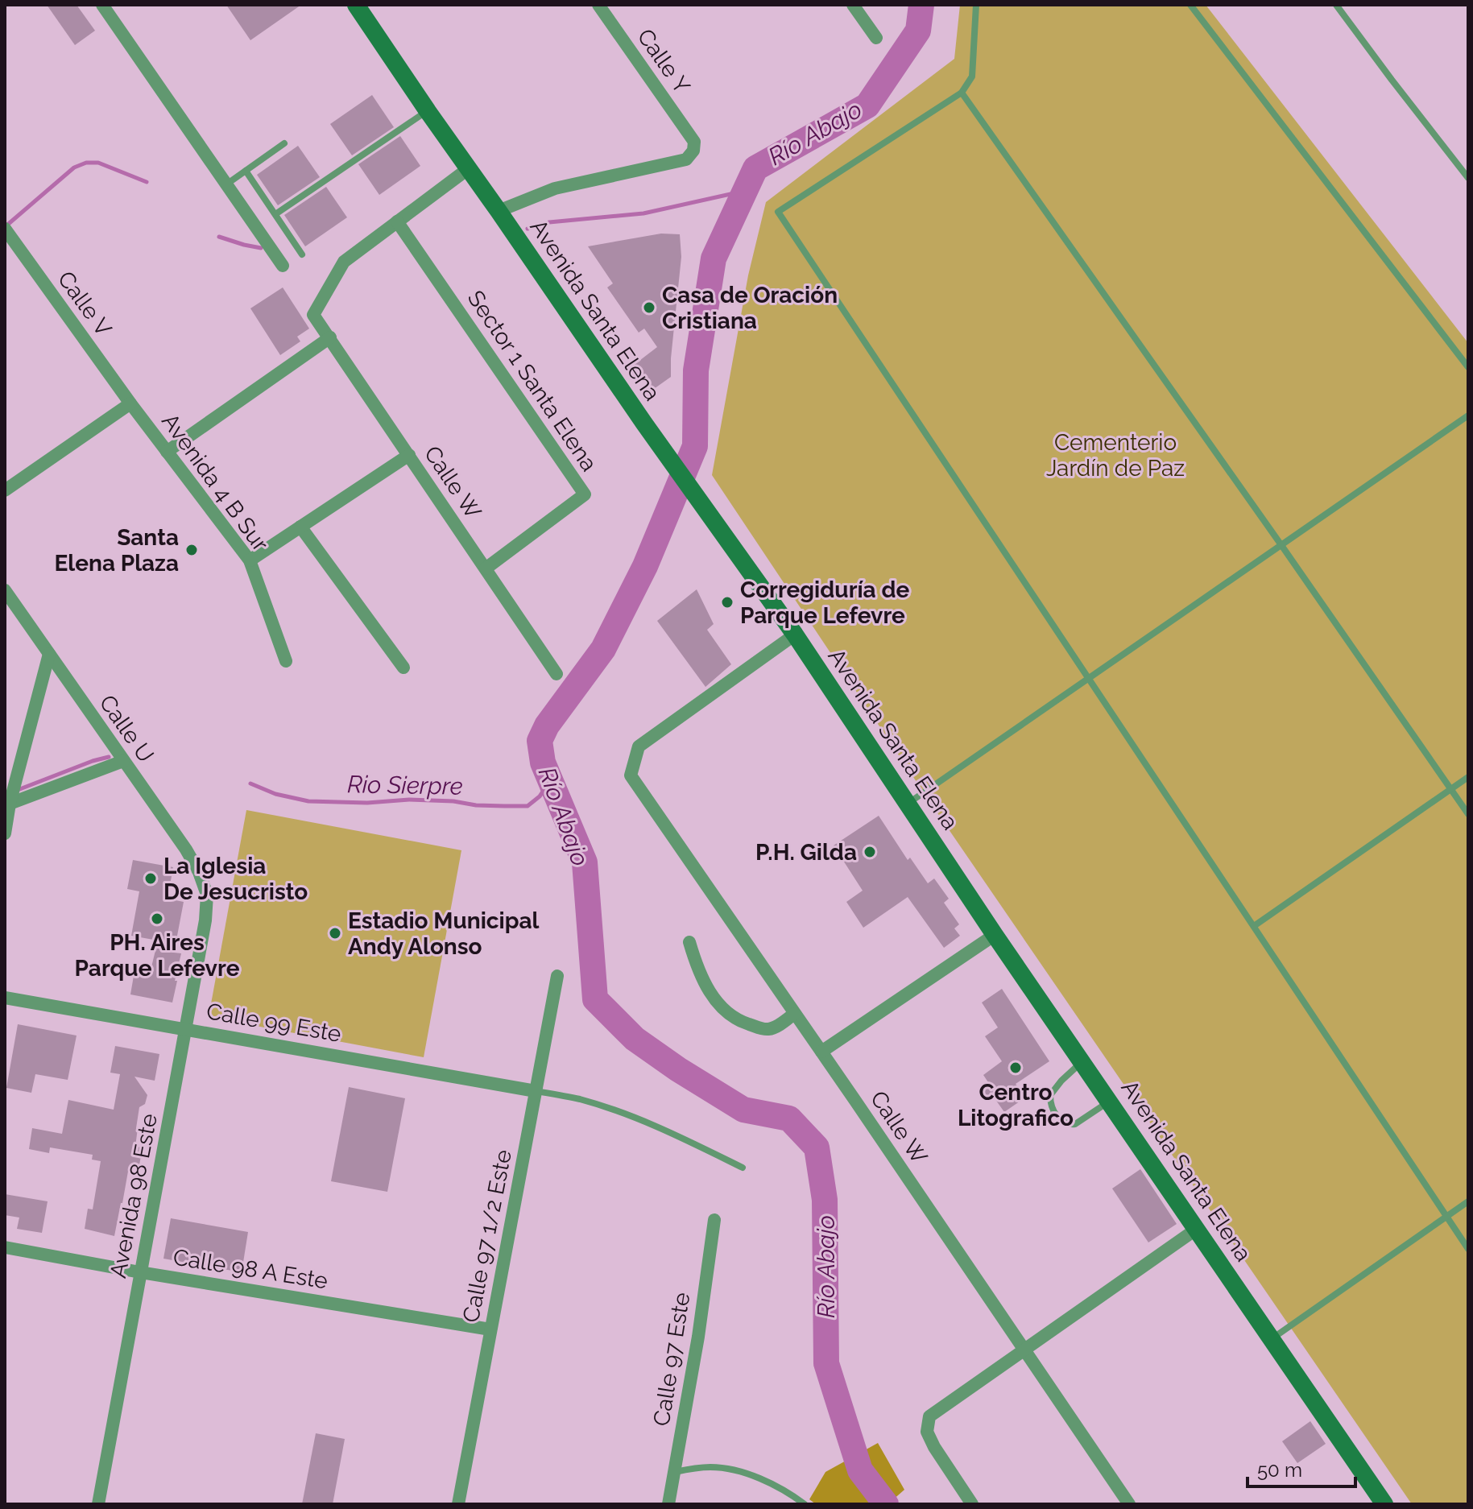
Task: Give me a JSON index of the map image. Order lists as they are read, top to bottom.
{
  "streets": {
    "street": [
      "Calle Y",
      "Calle V",
      "Avenida Santa Elena",
      "Sector 1 Santa Elena",
      "Avenida 4 B Sur",
      "Calle W",
      "Calle U",
      "Calle 99 Este",
      "Avenida 98 Este",
      "Calle 97 1/2 Este",
      "Calle 98 A Este",
      "Calle 97 Este"
    ]
  },
  "crossings": [
    ["Calle Y", "Avenida Santa Elena"],
    ["Calle V", "Avenida 4 B Sur"],
    ["Avenida Santa Elena", "Calle W"],
    ["Sector 1 Santa Elena", "Calle W"],
    ["Calle U", "Avenida 98 Este"],
    ["Calle 99 Este", "Avenida 98 Este"],
    ["Calle 99 Este", "Calle 97 1/2 Este"],
    ["Avenida 98 Este", "Calle 98 A Este"],
    ["Calle 97 1/2 Este", "Calle 98 A Este"]
  ],
  "water": ["Río Abajo", "Rio Sierpre"],
  "parks": ["Cementerio Jardín de Paz"],
  "places": [
    "Casa de Oración Cristiana",
    "Santa Elena Plaza",
    "Corregiduría de Parque Lefevre",
    "P.H. Gilda",
    "La Iglesia De Jesucristo",
    "PH. Aires Parque Lefevre",
    "Estadio Municipal Andy Alonso",
    "Centro Litografico"
  ],
  "scale_bar": "50 m"
}
